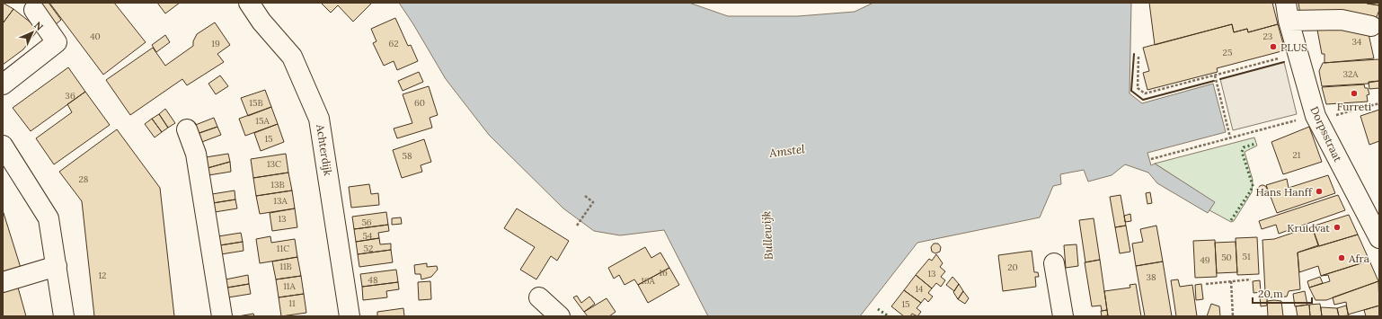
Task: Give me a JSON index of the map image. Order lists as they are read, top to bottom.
{
  "streets": {
    "street": ["Dorpsstraat", "Achterdijk"]
  },
  "water": ["Amstel", "Bullewijk"],
  "places": [
    "PLUS",
    "Furreti",
    "Hans Hanff",
    "Kruidvat",
    "Afra"
  ],
  "house_numbers": [
    "40",
    "23",
    "34",
    "19",
    "62",
    "25",
    "32A",
    "36",
    "15B",
    "60",
    "15A",
    "15",
    "21",
    "58",
    "13C",
    "28",
    "13B",
    "13A",
    "13",
    "56",
    "54",
    "11C",
    "52",
    "51",
    "50",
    "49",
    "11B",
    "20",
    "16",
    "13",
    "12",
    "38",
    "48",
    "16A",
    "11A",
    "14",
    "11",
    "15"
  ],
  "scale_bar": "20 m",
  "north": "top right"
}
